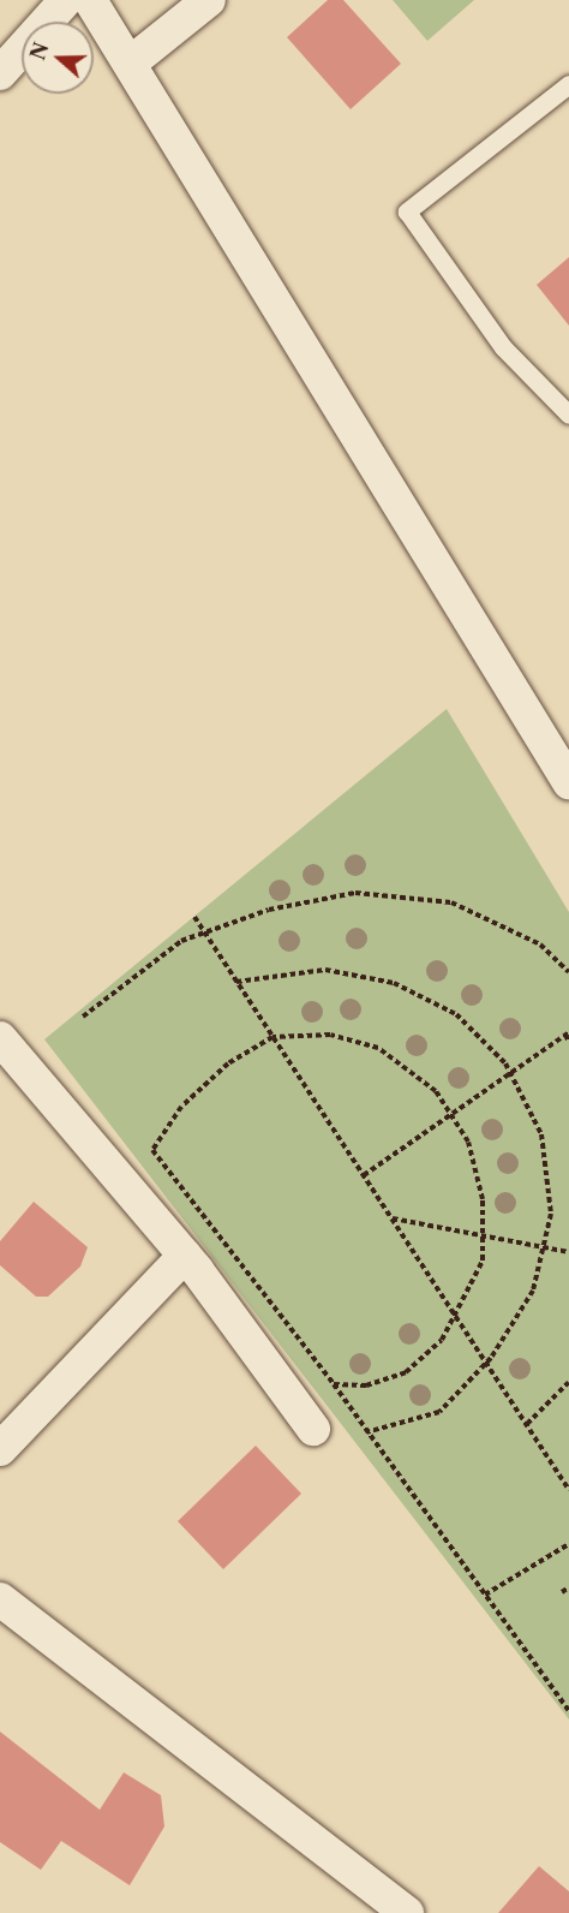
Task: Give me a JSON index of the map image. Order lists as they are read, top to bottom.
{
  "north": "left"
}
